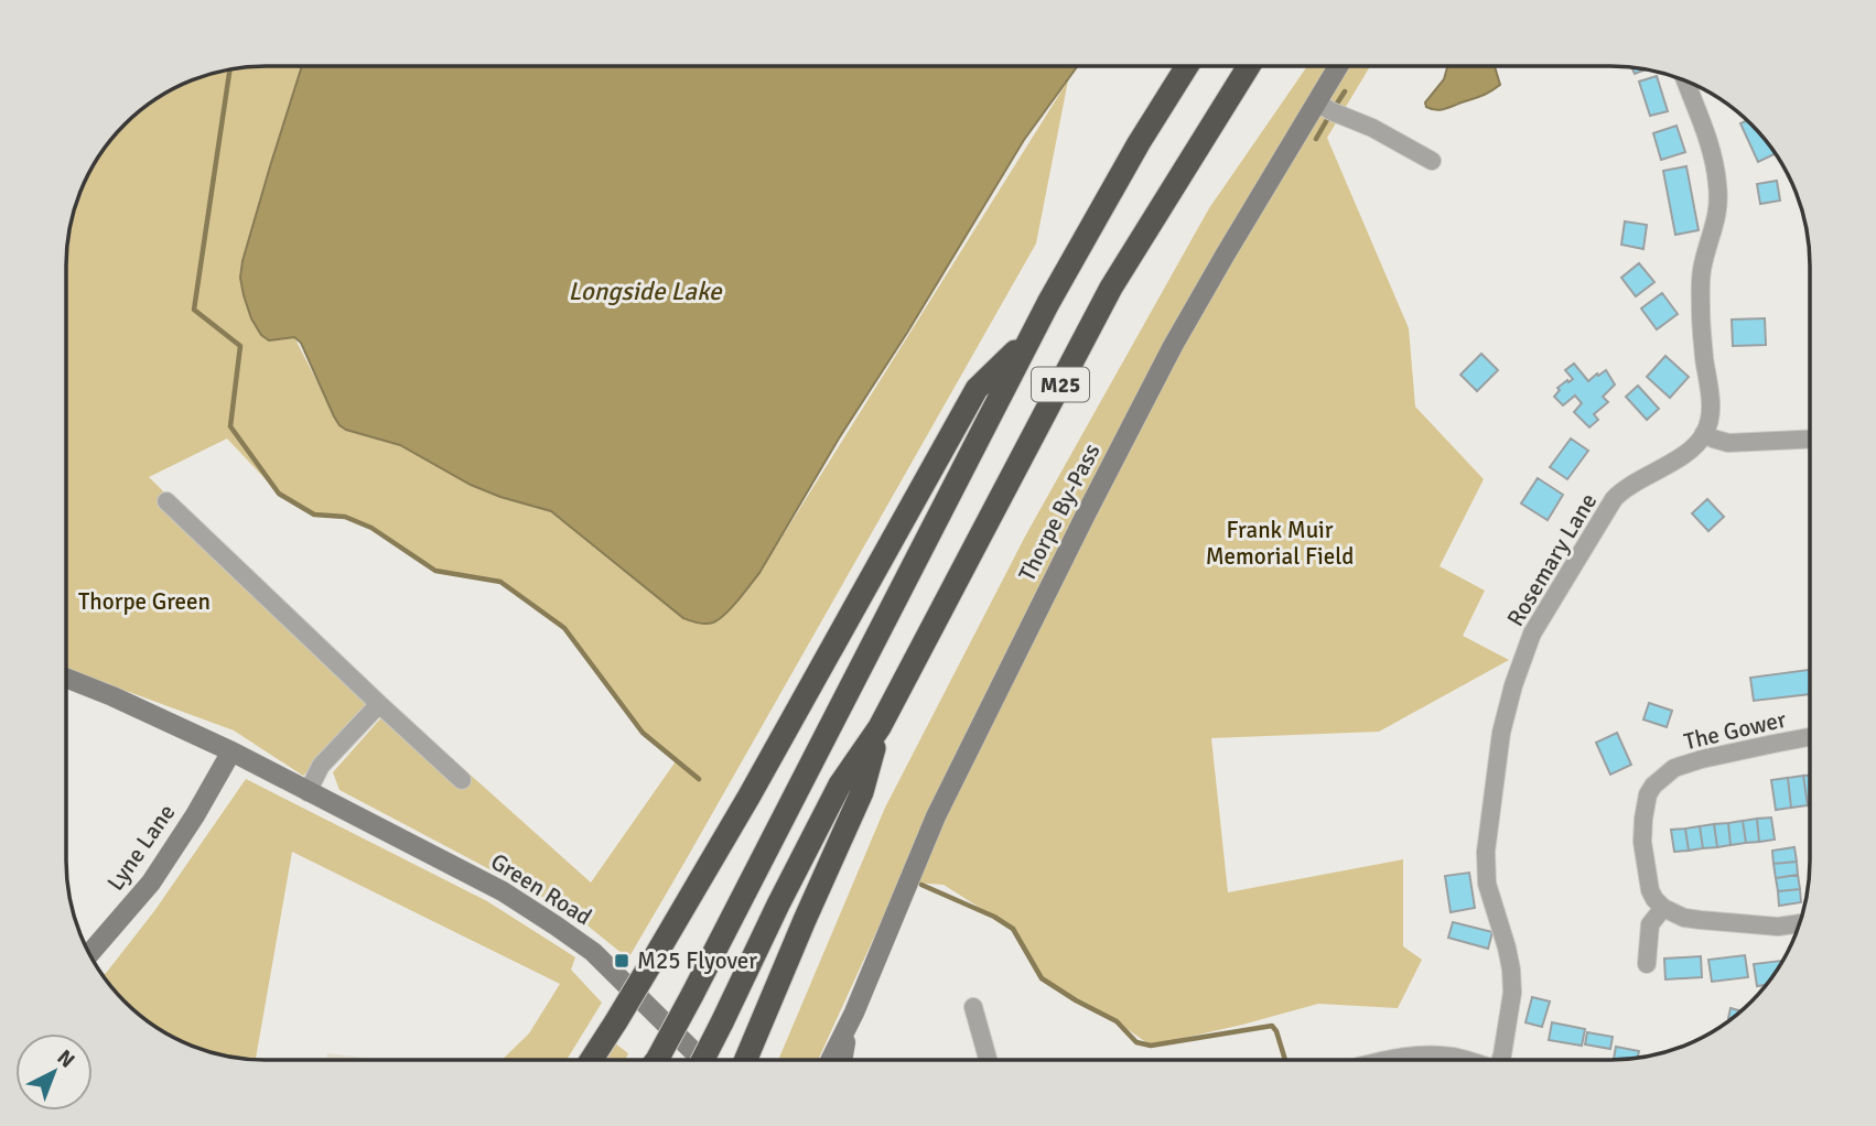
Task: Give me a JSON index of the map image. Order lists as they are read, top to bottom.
{
  "streets": {
    "highway": ["M25"],
    "main road": ["Thorpe By-Pass", "Lyne Lane", "Green Road"],
    "street": ["Rosemary Lane", "The Gower"]
  },
  "crossings": [
    ["Lyne Lane", "Green Road"]
  ],
  "water": ["Longside Lake"],
  "parks": ["Frank Muir Memorial Field", "Thorpe Green"],
  "places": {
    "transit": ["M25 Flyover"]
  },
  "north": "top right"
}
